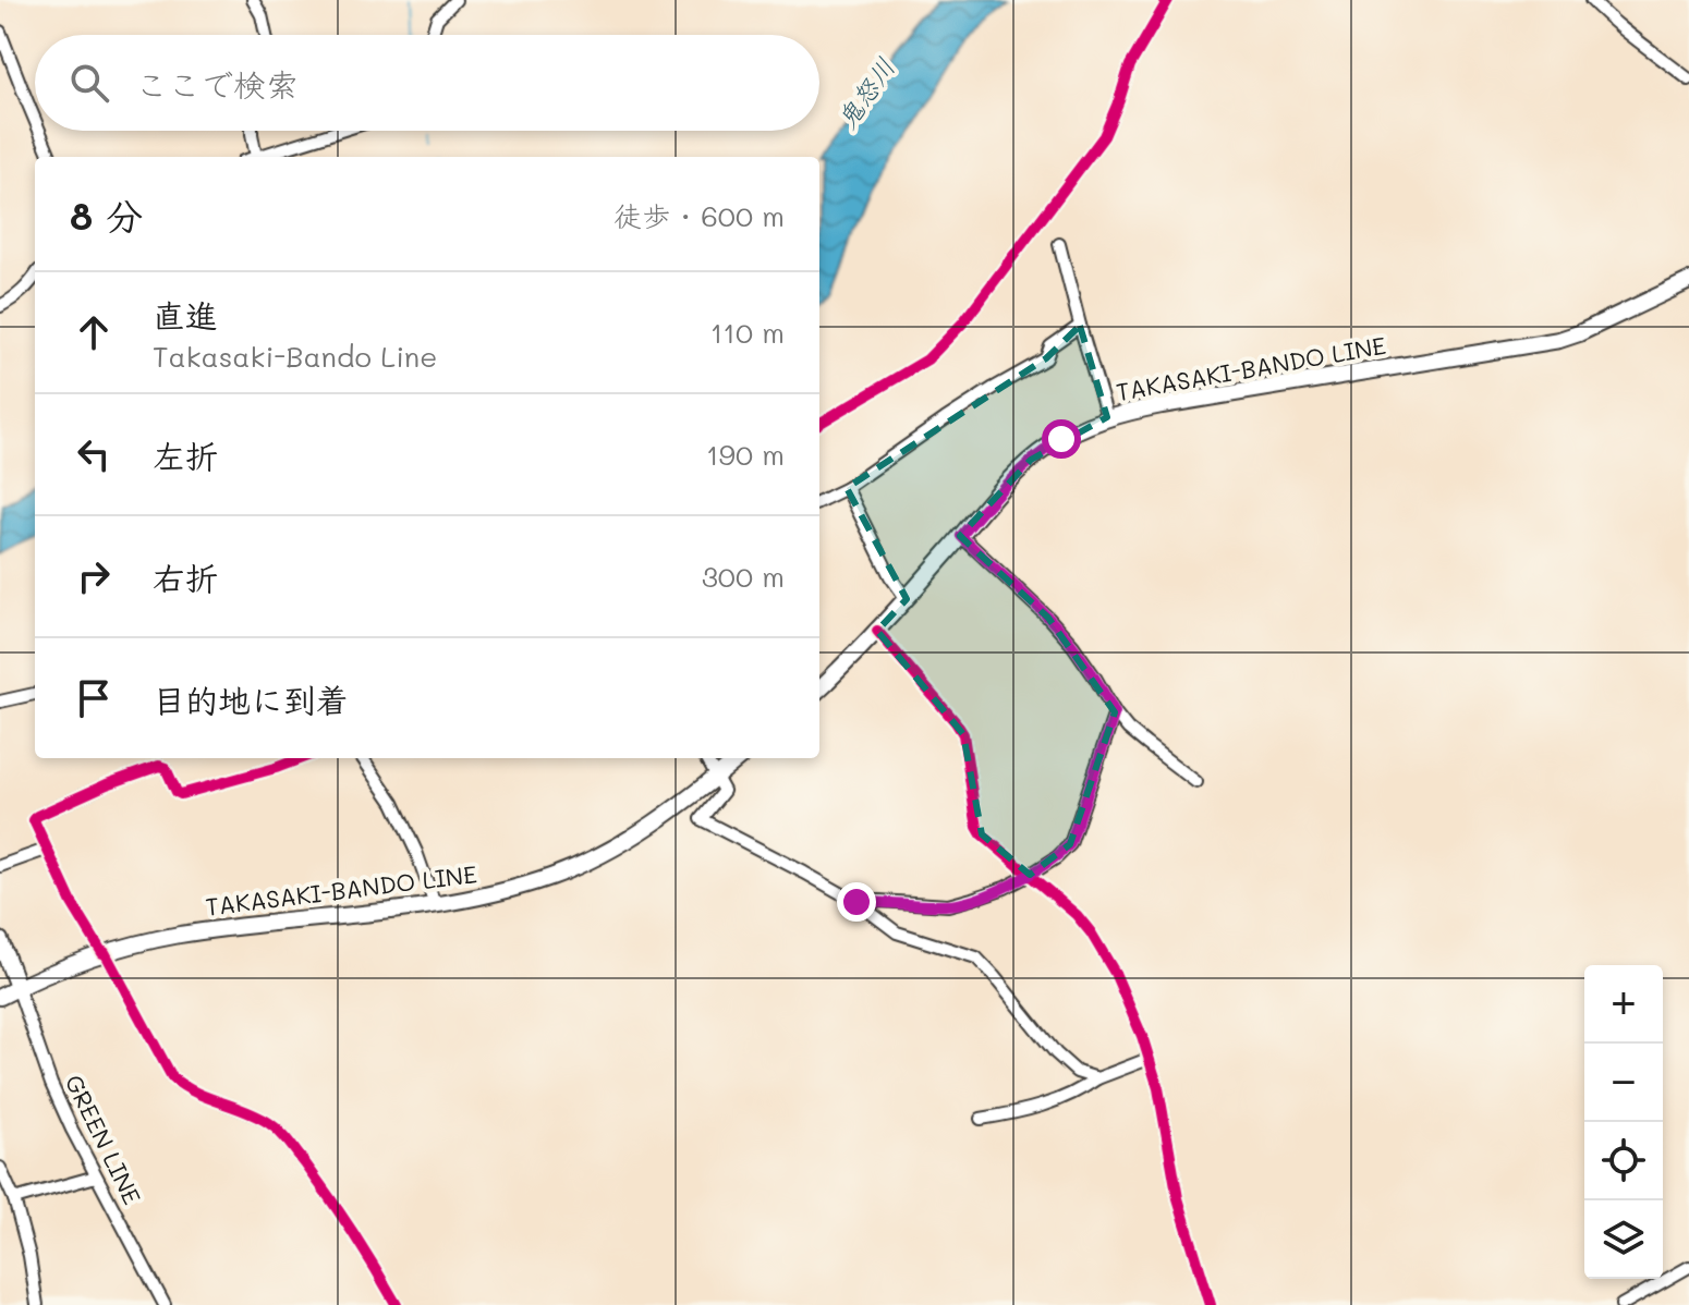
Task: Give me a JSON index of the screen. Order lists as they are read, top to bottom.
{
  "streets": {
    "main road": ["TAKASAKI-BANDO LINE"],
    "street": ["GREEN LINE"]
  },
  "crossings": [
    ["TAKASAKI-BANDO LINE", "GREEN LINE"]
  ],
  "water": ["鬼怒川"],
  "page": {
    "search": "ここで検索",
    "heading": ["8 分", "徒歩 · 600 m"],
    "list": [
      ["直進", "Takasaki-Bando Line", "110 m"],
      ["左折", "190 m"],
      ["右折", "300 m"],
      "目的地に到着"
    ],
    "map_buttons": ["+", "−"]
  }
}
